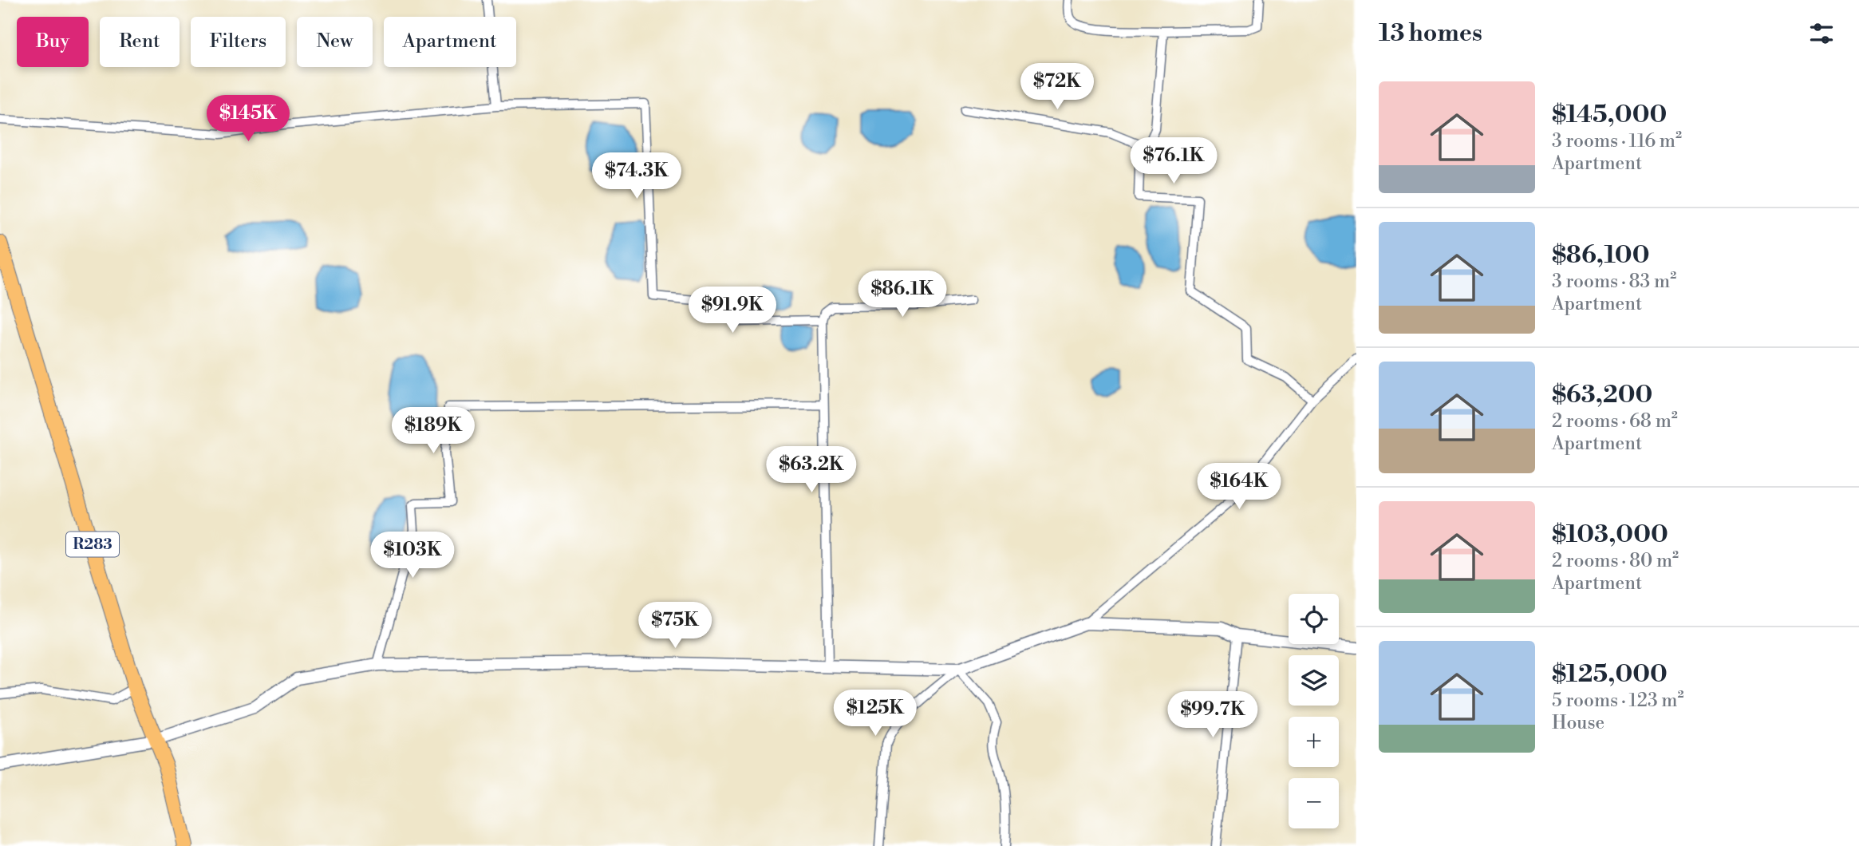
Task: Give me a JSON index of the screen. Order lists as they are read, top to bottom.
{
  "streets": {
    "main road": ["R283"]
  },
  "page": {
    "heading": "13 homes",
    "chip": [
      "Buy",
      "Rent",
      "Filters",
      "New",
      "Apartment"
    ],
    "price": [
      "$72K",
      "$145K",
      "$76.1K",
      "$74.3K",
      "$86.1K",
      "$91.9K",
      "$189K",
      "$63.2K",
      "$164K",
      "$103K",
      "$75K",
      "$125K",
      "$99.7K"
    ],
    "list": [
      {
        "name": "$145,000",
        "note": "3 rooms · 116 m² · Apartment"
      },
      {
        "name": "$86,100",
        "note": "3 rooms · 83 m² · Apartment"
      },
      {
        "name": "$63,200",
        "note": "2 rooms · 68 m² · Apartment"
      },
      {
        "name": "$103,000",
        "note": "2 rooms · 80 m² · Apartment"
      },
      {
        "name": "$125,000",
        "note": "5 rooms · 123 m² · House"
      }
    ],
    "map_buttons": ["+", "−"]
  }
}
